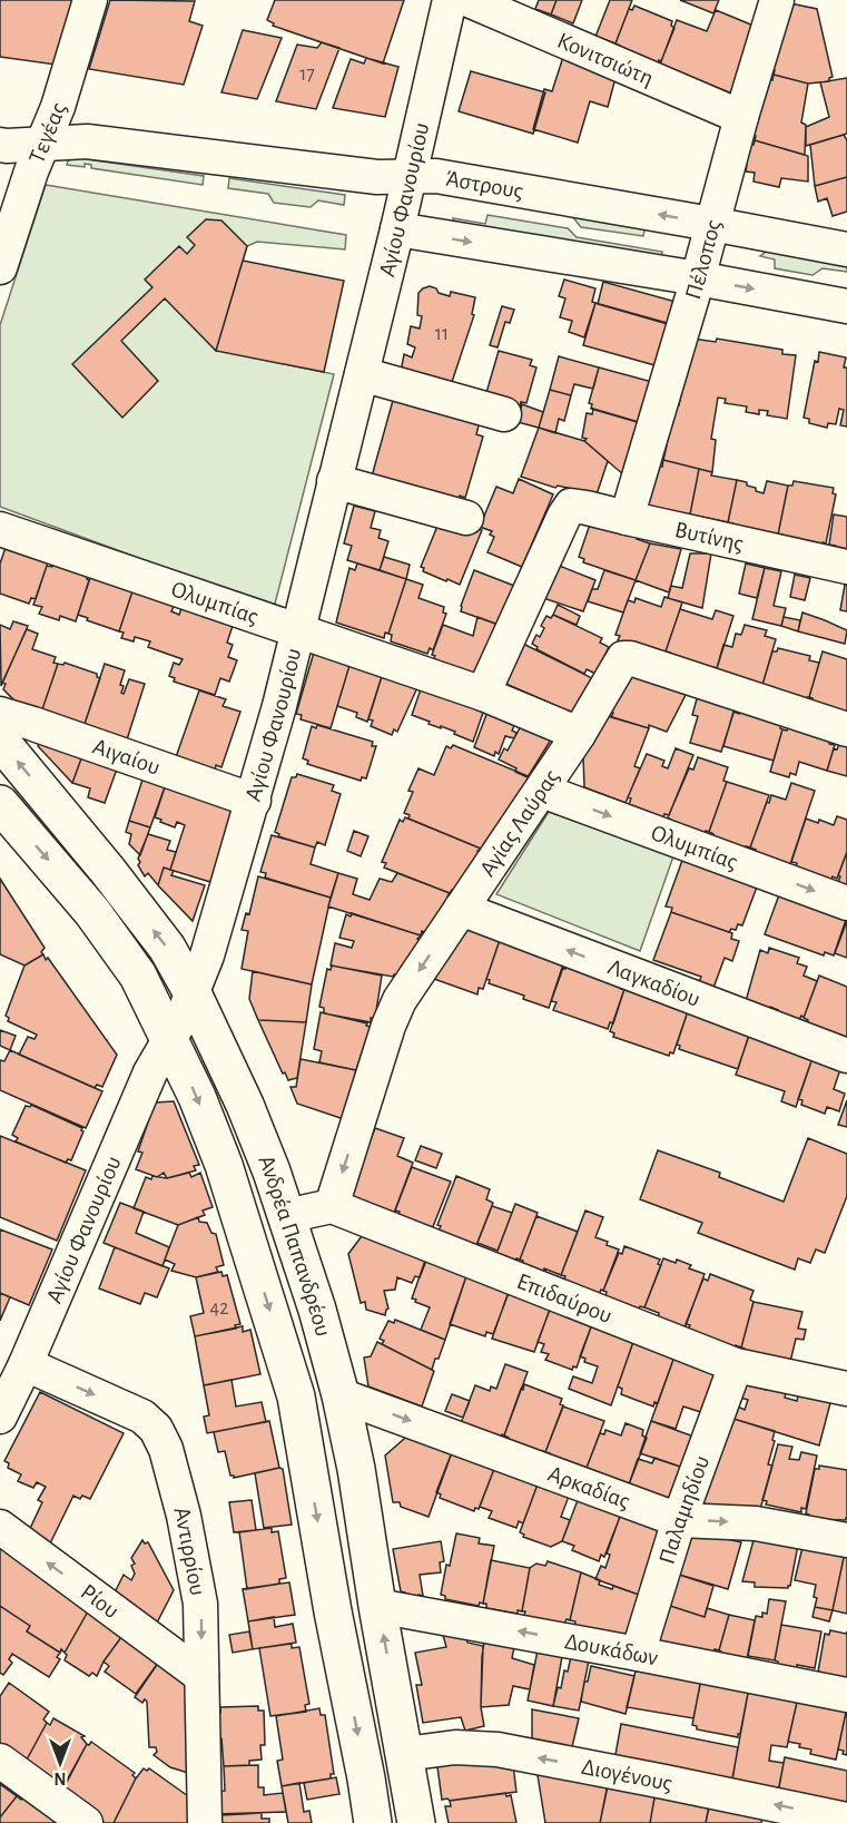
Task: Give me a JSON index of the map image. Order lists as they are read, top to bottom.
{
  "streets": {
    "main road": ["Ανδρέα Παπανδρέου"],
    "street": [
      "Κονιτσιώτη",
      "Τεγέας",
      "Άστρους",
      "Αγίου Φανουρίου",
      "Πέλοπος",
      "Βυτίνης",
      "Ολυμπίας",
      "Αιγαίου",
      "Αγίας Λαύρας",
      "Λαγκαδίου",
      "Επιδαύρου",
      "Αρκαδίας",
      "Παλαμηδίου",
      "Αντιρρίου",
      "Ρίου",
      "Δουκάδων",
      "Διογένους"
    ]
  },
  "crossings": [
    ["Κονιτσιώτη", "Πέλοπος"],
    ["Τεγέας", "Άστρους"],
    ["Άστρους", "Αγίου Φανουρίου"],
    ["Άστρους", "Πέλοπος"],
    ["Αγίου Φανουρίου", "Ολυμπίας"],
    ["Αγίου Φανουρίου", "Αιγαίου"],
    ["Αγίου Φανουρίου", "Ανδρέα Παπανδρέου"],
    ["Αγίου Φανουρίου", "Αντιρρίου"],
    ["Πέλοπος", "Βυτίνης"],
    ["Βυτίνης", "Ολυμπίας"],
    ["Ολυμπίας", "Αγίας Λαύρας"],
    ["Αγίας Λαύρας", "Λαγκαδίου"],
    ["Αγίας Λαύρας", "Επιδαύρου"],
    ["Ανδρέα Παπανδρέου", "Αρκαδίας"],
    ["Ανδρέα Παπανδρέου", "Δουκάδων"],
    ["Ανδρέα Παπανδρέου", "Διογένους"],
    ["Επιδαύρου", "Παλαμηδίου"],
    ["Αρκαδίας", "Παλαμηδίου"],
    ["Παλαμηδίου", "Δουκάδων"],
    ["Αντιρρίου", "Ρίου"]
  ],
  "one_way": [
    "Αγίας Λαύρας",
    "Λαγκαδίου",
    "Αρκαδίας",
    "Αντιρρίου",
    "Δουκάδων",
    "Διογένους"
  ],
  "house_numbers": ["17", "11", "42"],
  "north": "bottom"
}
